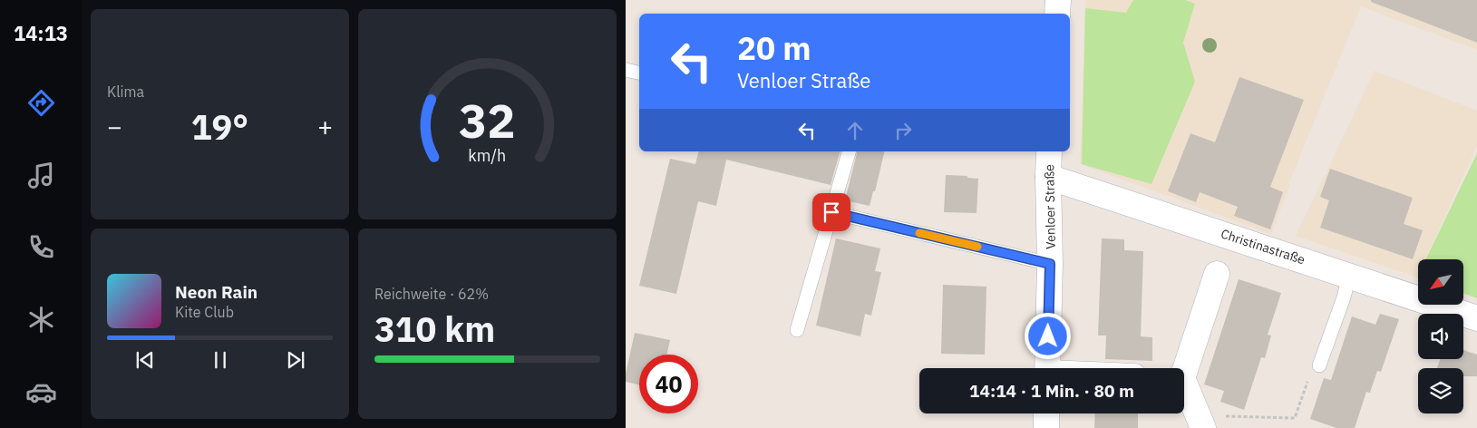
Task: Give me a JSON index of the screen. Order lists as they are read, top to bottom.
{
  "streets": {
    "street": ["Venloer Straße", "Christinastraße"]
  },
  "crossings": [
    ["Venloer Straße", "Christinastraße"]
  ],
  "north": "bottom left",
  "page": {
    "tabs": "14:13",
    "tile": [
      "Klima",
      ["Reichweite · 62%", "310 km"]
    ],
    "turn": ["20 m", "Venloer Straße"],
    "heat": ["−", "19°", "+"],
    "song": ["Neon Rain", "Kite Club"],
    "limit": "40",
    "trip": "14:14 · 1 Min. · 80 m",
    "gauge": ["32", "km/h"]
  }
}
